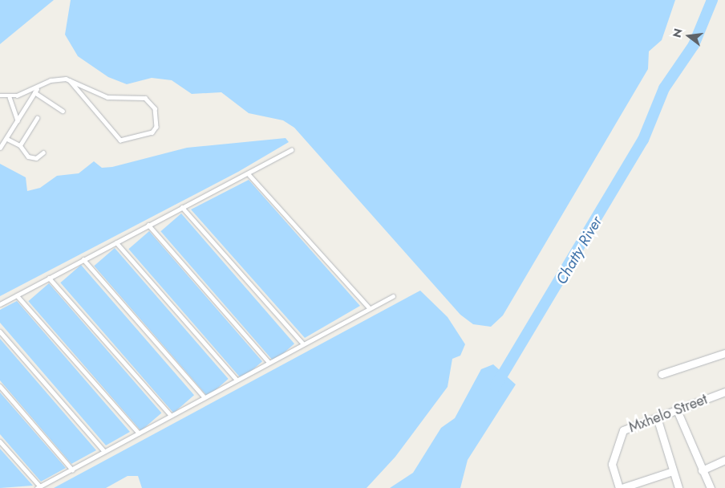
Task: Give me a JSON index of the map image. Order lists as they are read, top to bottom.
{
  "streets": {
    "street": ["Mxhelo Street"]
  },
  "water": ["Chatty River"],
  "north": "left"
}
